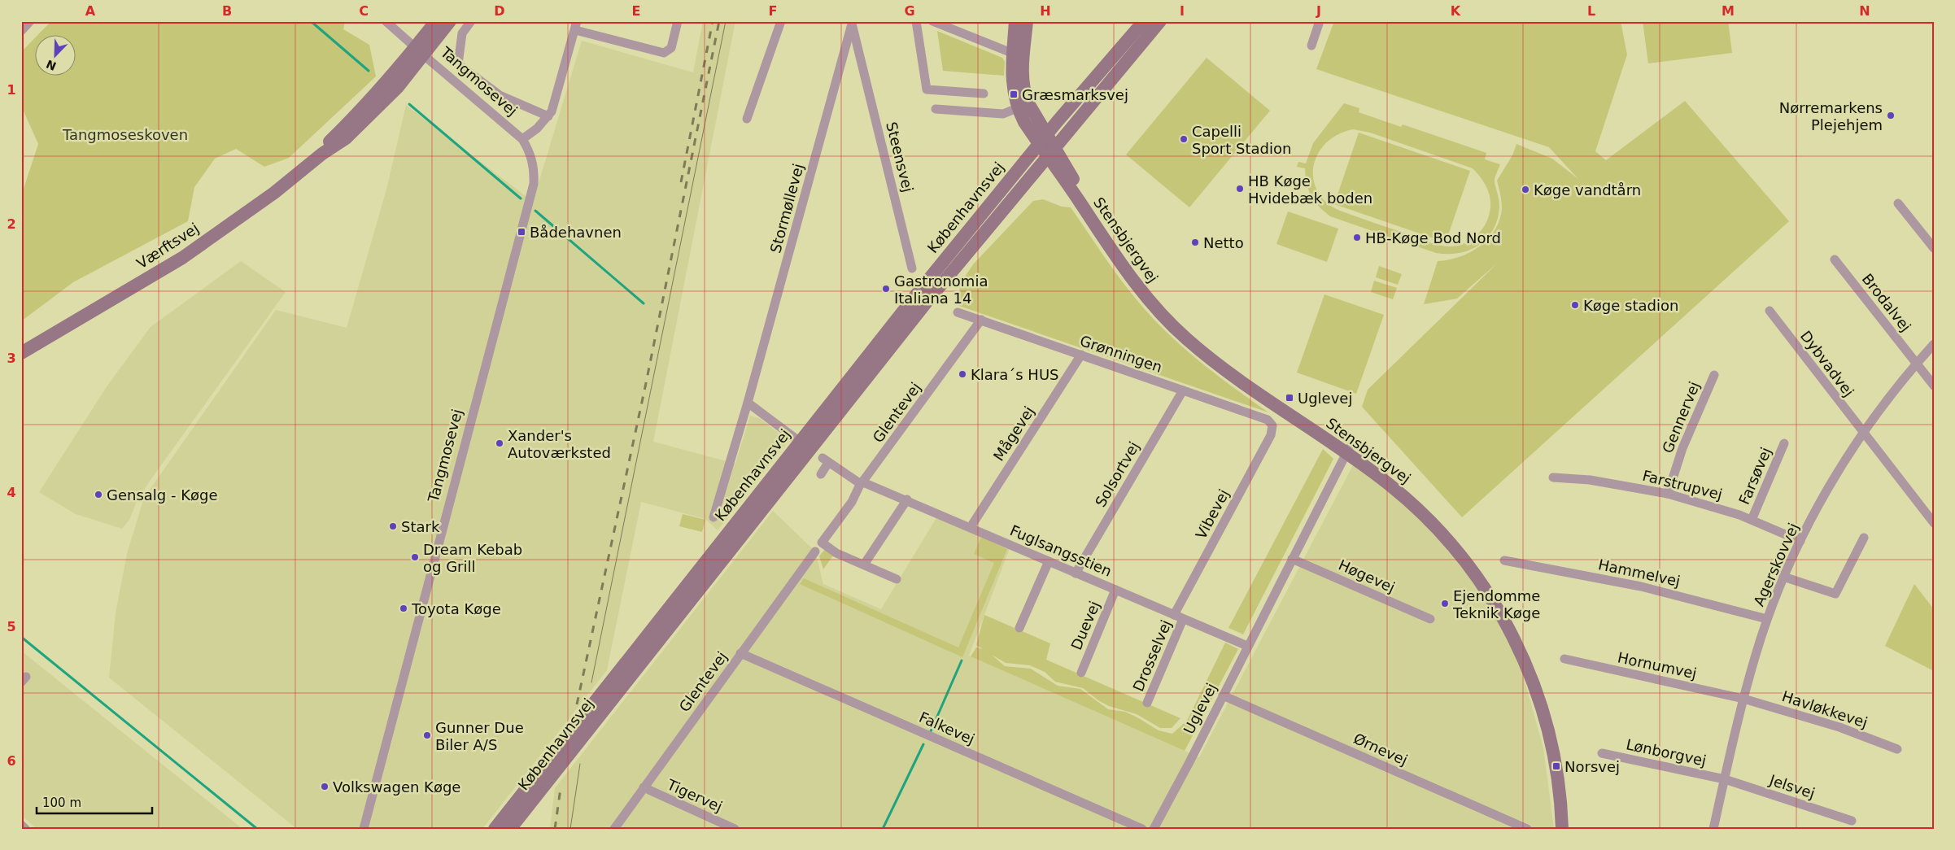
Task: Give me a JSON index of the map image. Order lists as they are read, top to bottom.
{
  "streets": {
    "street": [
      "Tangmosevej",
      "Steensvej",
      "Københavnsvej",
      "Stormøllevej",
      "Stensbjergvej",
      "Værftsvej",
      "Brodalvej",
      "Grønningen",
      "Dybvadvej",
      "Glentevej",
      "Gennervej",
      "Mågevej",
      "Solsortvej",
      "Farsøvej",
      "Farstrupvej",
      "Vibevej",
      "Fuglsangsstien",
      "Agerskovvej",
      "Hammelvej",
      "Høgevej",
      "Duevej",
      "Drosselvej",
      "Hornumvej",
      "Uglevej",
      "Havløkkevej",
      "Falkevej",
      "Ørnevej",
      "Lønborgvej",
      "Jelsvej",
      "Tigervej"
    ]
  },
  "crossings": [
    ["Tangmosevej", "Værftsvej"],
    ["Steensvej", "Stormøllevej"],
    ["Københavnsvej", "Stensbjergvej"],
    ["Stensbjergvej", "Uglevej"],
    ["Brodalvej", "Agerskovvej"],
    ["Grønningen", "Glentevej"],
    ["Grønningen", "Mågevej"],
    ["Grønningen", "Solsortvej"],
    ["Grønningen", "Vibevej"],
    ["Dybvadvej", "Agerskovvej"],
    ["Glentevej", "Fuglsangsstien"],
    ["Glentevej", "Falkevej"],
    ["Glentevej", "Tigervej"],
    ["Gennervej", "Farstrupvej"],
    ["Mågevej", "Fuglsangsstien"],
    ["Solsortvej", "Fuglsangsstien"],
    ["Farsøvej", "Farstrupvej"],
    ["Farstrupvej", "Agerskovvej"],
    ["Vibevej", "Fuglsangsstien"],
    ["Fuglsangsstien", "Duevej"],
    ["Fuglsangsstien", "Drosselvej"],
    ["Fuglsangsstien", "Uglevej"],
    ["Agerskovvej", "Hammelvej"],
    ["Agerskovvej", "Hornumvej"],
    ["Agerskovvej", "Havløkkevej"],
    ["Agerskovvej", "Lønborgvej"],
    ["Agerskovvej", "Jelsvej"],
    ["Høgevej", "Uglevej"],
    ["Hornumvej", "Havløkkevej"],
    ["Uglevej", "Ørnevej"],
    ["Lønborgvej", "Jelsvej"]
  ],
  "parks": ["Tangmoseskoven"],
  "places": {
    "transit": [
      "Græsmarksvej",
      "Bådehavnen",
      "Uglevej",
      "Norsvej"
    ],
    "other": [
      "Nørremarkens Plejehjem",
      "Capelli Sport Stadion",
      "HB Køge Hvidebæk boden",
      "Køge vandtårn",
      "HB-Køge Bod Nord",
      "Netto",
      "Gastronomia Italiana 14",
      "Køge stadion",
      "Klara´s HUS",
      "Xander's Autoværksted",
      "Gensalg - Køge",
      "Stark",
      "Dream Kebab og Grill",
      "Ejendomme Teknik Køge",
      "Toyota Køge",
      "Gunner Due Biler A/S",
      "Volkswagen Køge"
    ]
  },
  "scale_bar": "100 m",
  "north": "bottom left",
  "grid": {
    "columns": [
      "A",
      "B",
      "C",
      "D",
      "E",
      "F",
      "G",
      "H",
      "I",
      "J",
      "K",
      "L",
      "M",
      "N"
    ],
    "rows": [
      "1",
      "2",
      "3",
      "4",
      "5",
      "6"
    ]
  }
}
